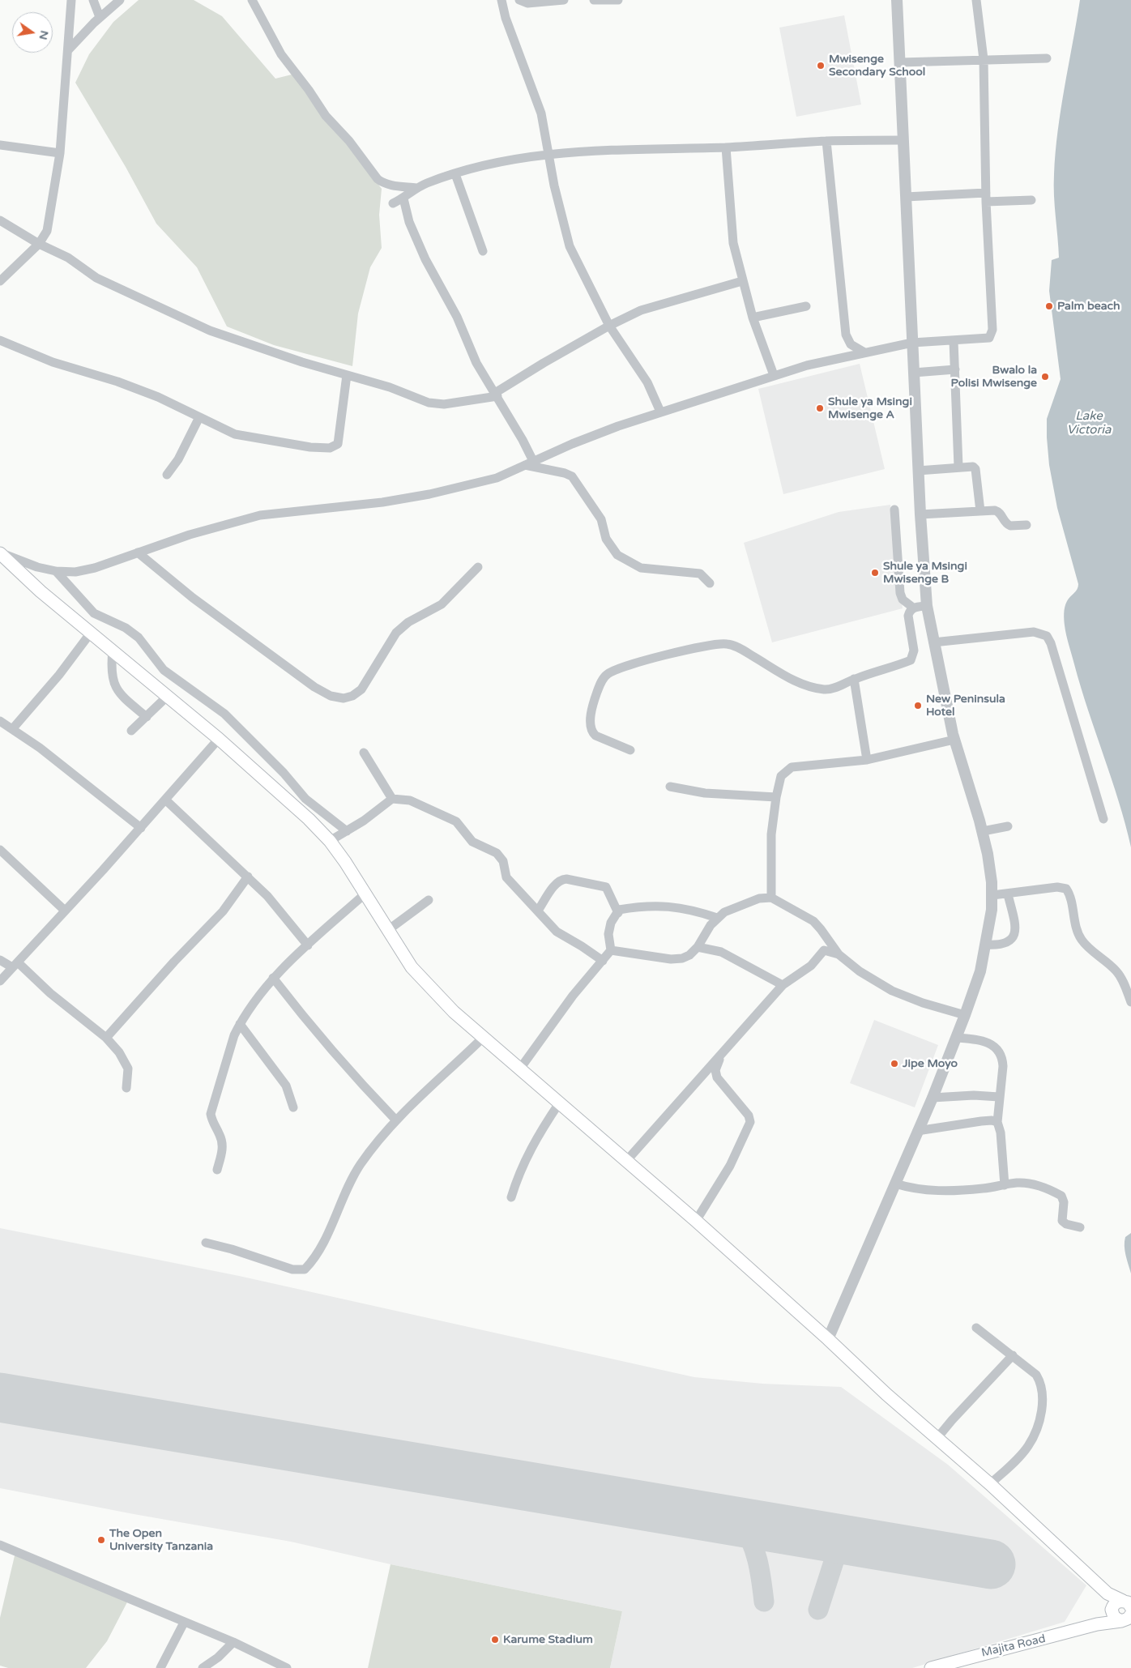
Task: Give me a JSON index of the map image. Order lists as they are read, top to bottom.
{
  "streets": {
    "main road": ["Majita Road"]
  },
  "water": ["Lake Victoria"],
  "places": [
    "Mwisenge Secondary School",
    "Palm beach",
    "Bwalo la Polisi Mwisenge",
    "Shule ya Msingi Mwisenge A",
    "Shule ya Msingi Mwisenge B",
    "New Peninsula Hotel",
    "Jipe Moyo",
    "The Open University Tanzania",
    "Karume Stadium"
  ],
  "north": "right"
}
